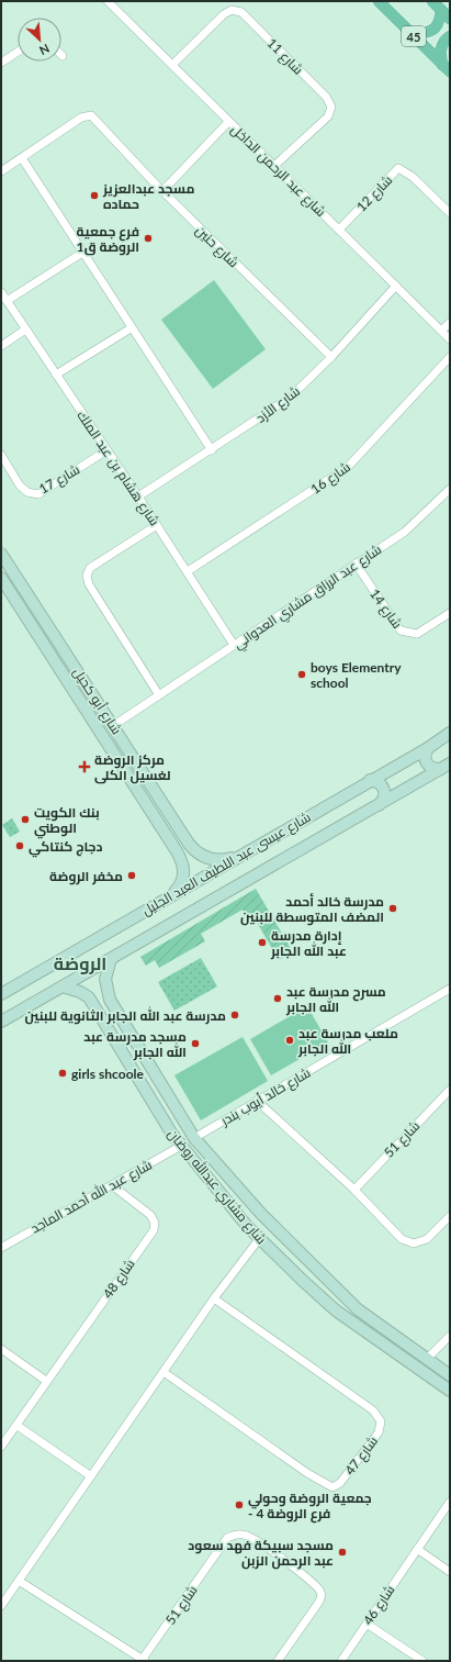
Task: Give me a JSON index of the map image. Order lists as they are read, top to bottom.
{
  "streets": {
    "main road": ["45"],
    "street": [
      "شارع 11",
      "شارع عبد الرحمن الداخل",
      "شارع 12",
      "شارع حنين",
      "شارع الأزد",
      "شارع هشام بن عبد الملك",
      "شارع 16",
      "شارع 17",
      "شارع عبد الرزاق مشاري العدواني",
      "شارع 14",
      "شارع أبو كحيل",
      "شارع عيسى عبد اللطيف العبد الجليل",
      "شارع خالد أيوب بندر",
      "شارع 51",
      "شارع مشاري عبدالله روضان",
      "شارع عبد الله أحمد الماجد",
      "شارع 48",
      "شارع 47",
      "شارع 46"
    ]
  },
  "crossings": [
    ["شارع 11", "شارع عبد الرحمن الداخل"],
    ["شارع عبد الرحمن الداخل", "شارع 12"],
    ["شارع عبد الرحمن الداخل", "شارع الأزد"],
    ["شارع حنين", "شارع الأزد"],
    ["شارع الأزد", "شارع هشام بن عبد الملك"],
    ["شارع هشام بن عبد الملك", "شارع 16"],
    ["شارع هشام بن عبد الملك", "شارع 17"],
    ["شارع هشام بن عبد الملك", "شارع عبد الرزاق مشاري العدواني"],
    ["شارع عبد الرزاق مشاري العدواني", "شارع 14"],
    ["شارع عبد الرزاق مشاري العدواني", "شارع أبو كحيل"],
    ["شارع أبو كحيل", "شارع عيسى عبد اللطيف العبد الجليل"],
    ["شارع عيسى عبد اللطيف العبد الجليل", "شارع مشاري عبدالله روضان"],
    ["شارع خالد أيوب بندر", "شارع مشاري عبدالله روضان"],
    ["شارع مشاري عبدالله روضان", "شارع عبد الله أحمد الماجد"],
    ["شارع عبد الله أحمد الماجد", "شارع 48"]
  ],
  "districts": ["الروضة"],
  "places": {
    "other": [
      "مسجد عبدالعزيز حماده",
      "فرع جمعية الروضة ق1",
      "boys Elementry school",
      "بنك الكويت الوطني",
      "دجاج كنتاكي",
      "مخفر الروضة",
      "مدرسة خالد أحمد المضف المتوسطة للبنين",
      "إدارة مدرسة عبد الله الجابر",
      "مسرح مدرسة عبد الله الجابر",
      "مدرسة عبد الله الجابر الثانوية للبنين",
      "ملعب مدرسة عبد الله الجابر",
      "مسجد مدرسة عبد الله الجابر",
      "girls shcoole",
      "جمعية الروضة وحولي - فرع الروضة 4",
      "مسجد سبيكة فهد سعود عبد الرحمن الزبن"
    ],
    "health": ["مركز الروضة لغسيل الكلى"]
  },
  "north": "bottom right"
}
